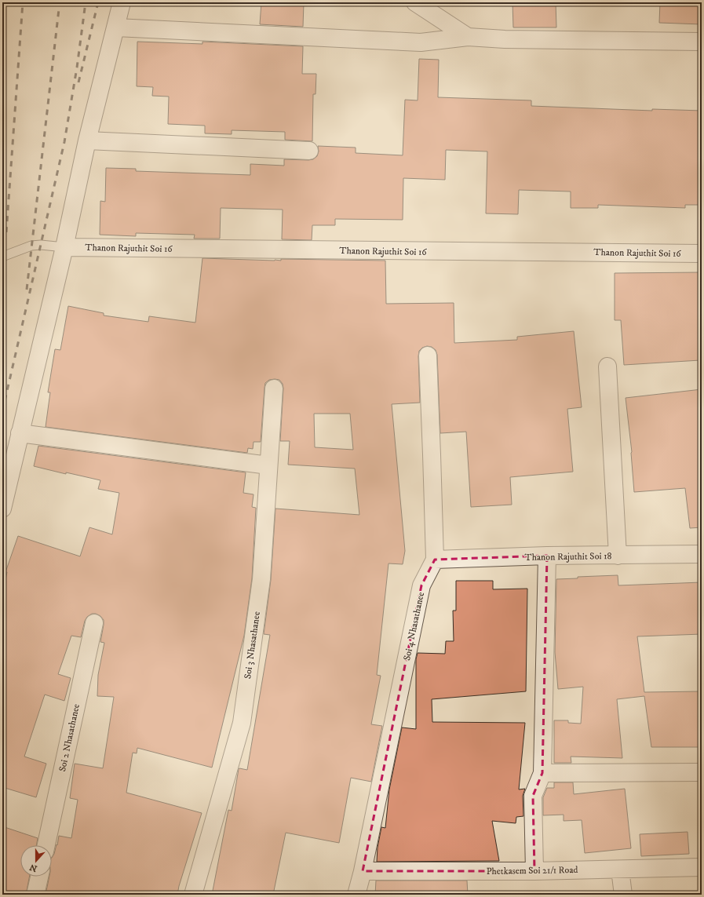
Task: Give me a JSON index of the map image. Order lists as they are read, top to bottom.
{
  "streets": {
    "street": [
      "Thanon Rajuthit Soi 16",
      "Thanon Rajuthit Soi 18",
      "Soi 4 Nhasathanee",
      "Soi 3 Nhasathanee",
      "Soi 2 Nhasathanee",
      "Phetkasem Soi 21/1 Road"
    ]
  },
  "crossings": [
    ["Thanon Rajuthit Soi 18", "Soi 4 Nhasathanee"],
    ["Soi 4 Nhasathanee", "Phetkasem Soi 21/1 Road"]
  ],
  "north": "bottom"
}
